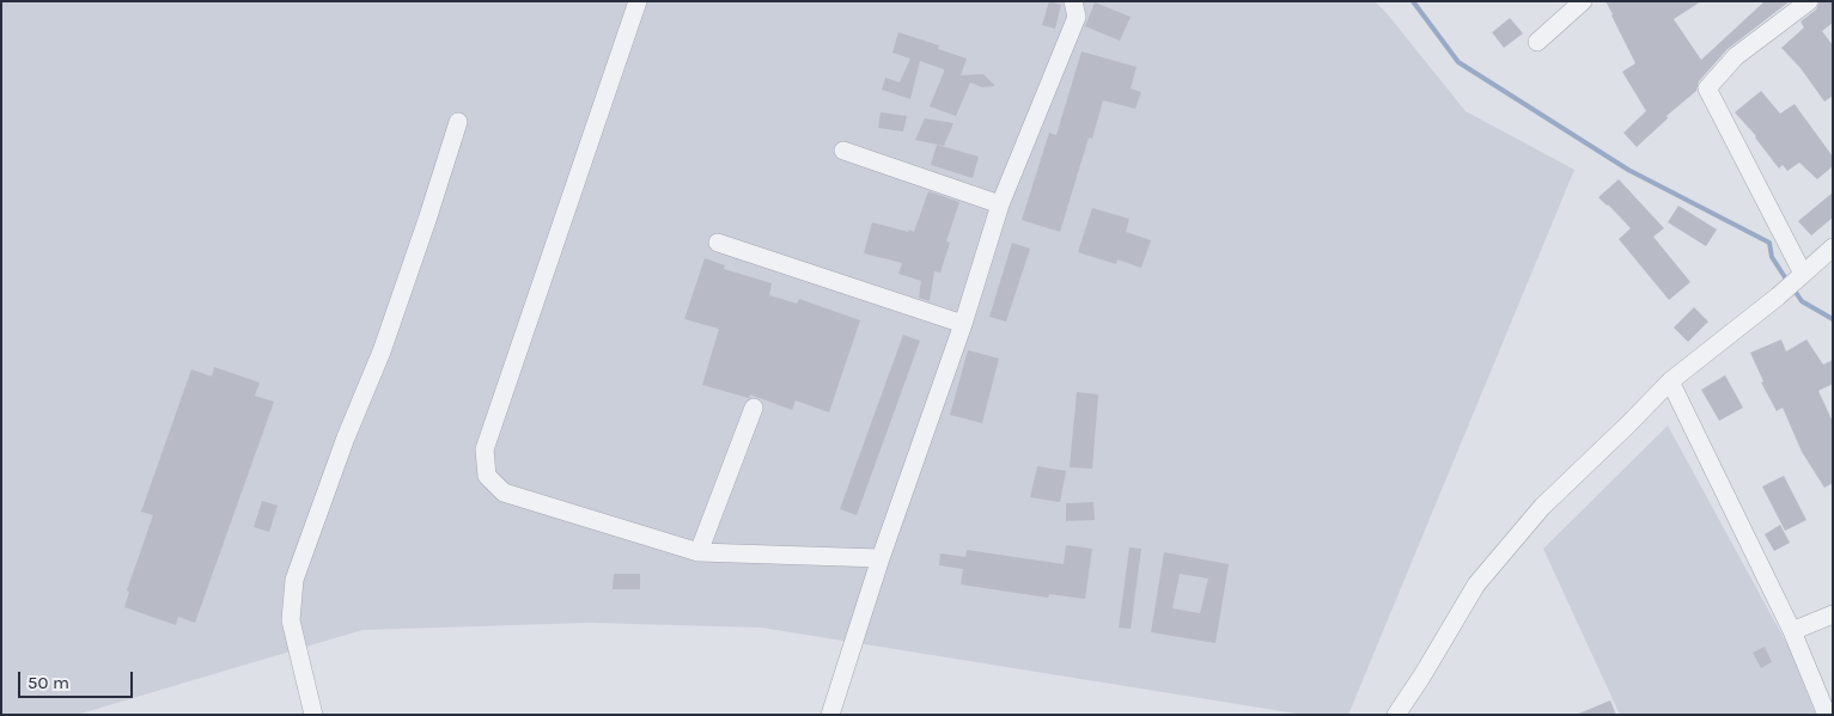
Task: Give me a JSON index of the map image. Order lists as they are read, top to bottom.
{
  "scale_bar": "50 m"
}
